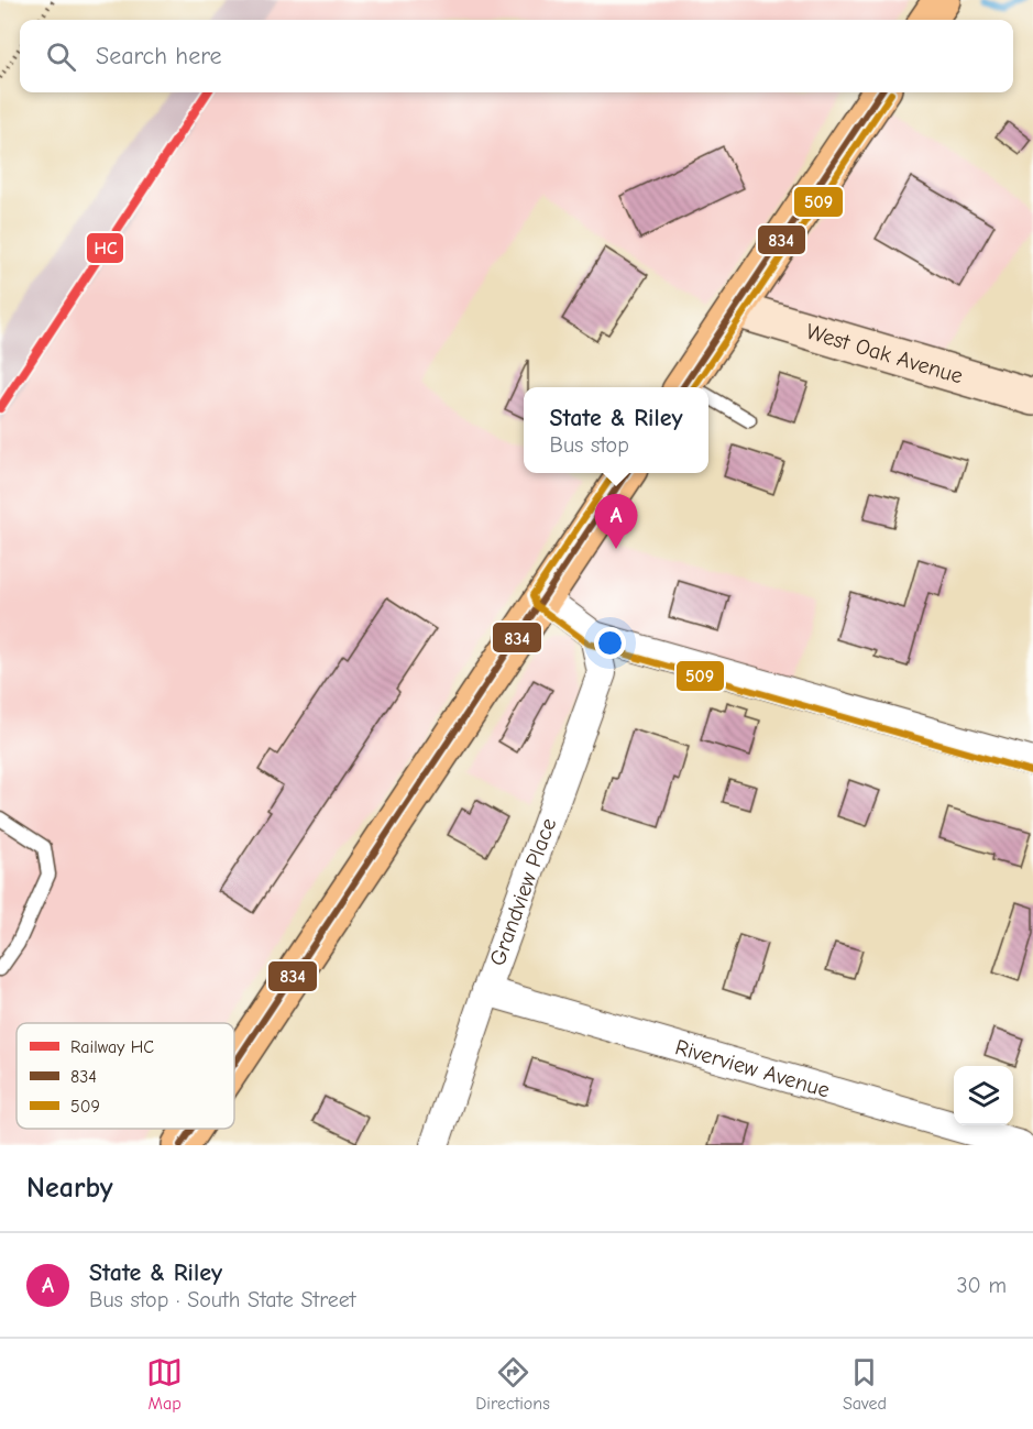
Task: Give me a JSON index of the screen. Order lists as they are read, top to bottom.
{
  "streets": {
    "street": ["West Oak Avenue", "Grandview Place", "Riverview Avenue"]
  },
  "crossings": [
    ["Grandview Place", "Riverview Avenue"]
  ],
  "lines": ["rail line HC", "transit line 834", "transit line 509"],
  "legend": ["Railway HC", "834", "509"],
  "page": {
    "search": "Search here",
    "popup": ["State & Riley", "Bus stop"],
    "pins": "A",
    "heading": "Nearby",
    "list": [
      {
        "mark": "A",
        "name": "State & Riley",
        "note": "Bus stop · South State Street",
        "value": "30 m"
      }
    ],
    "nav": ["Map", "Directions", "Saved"]
  }
}
